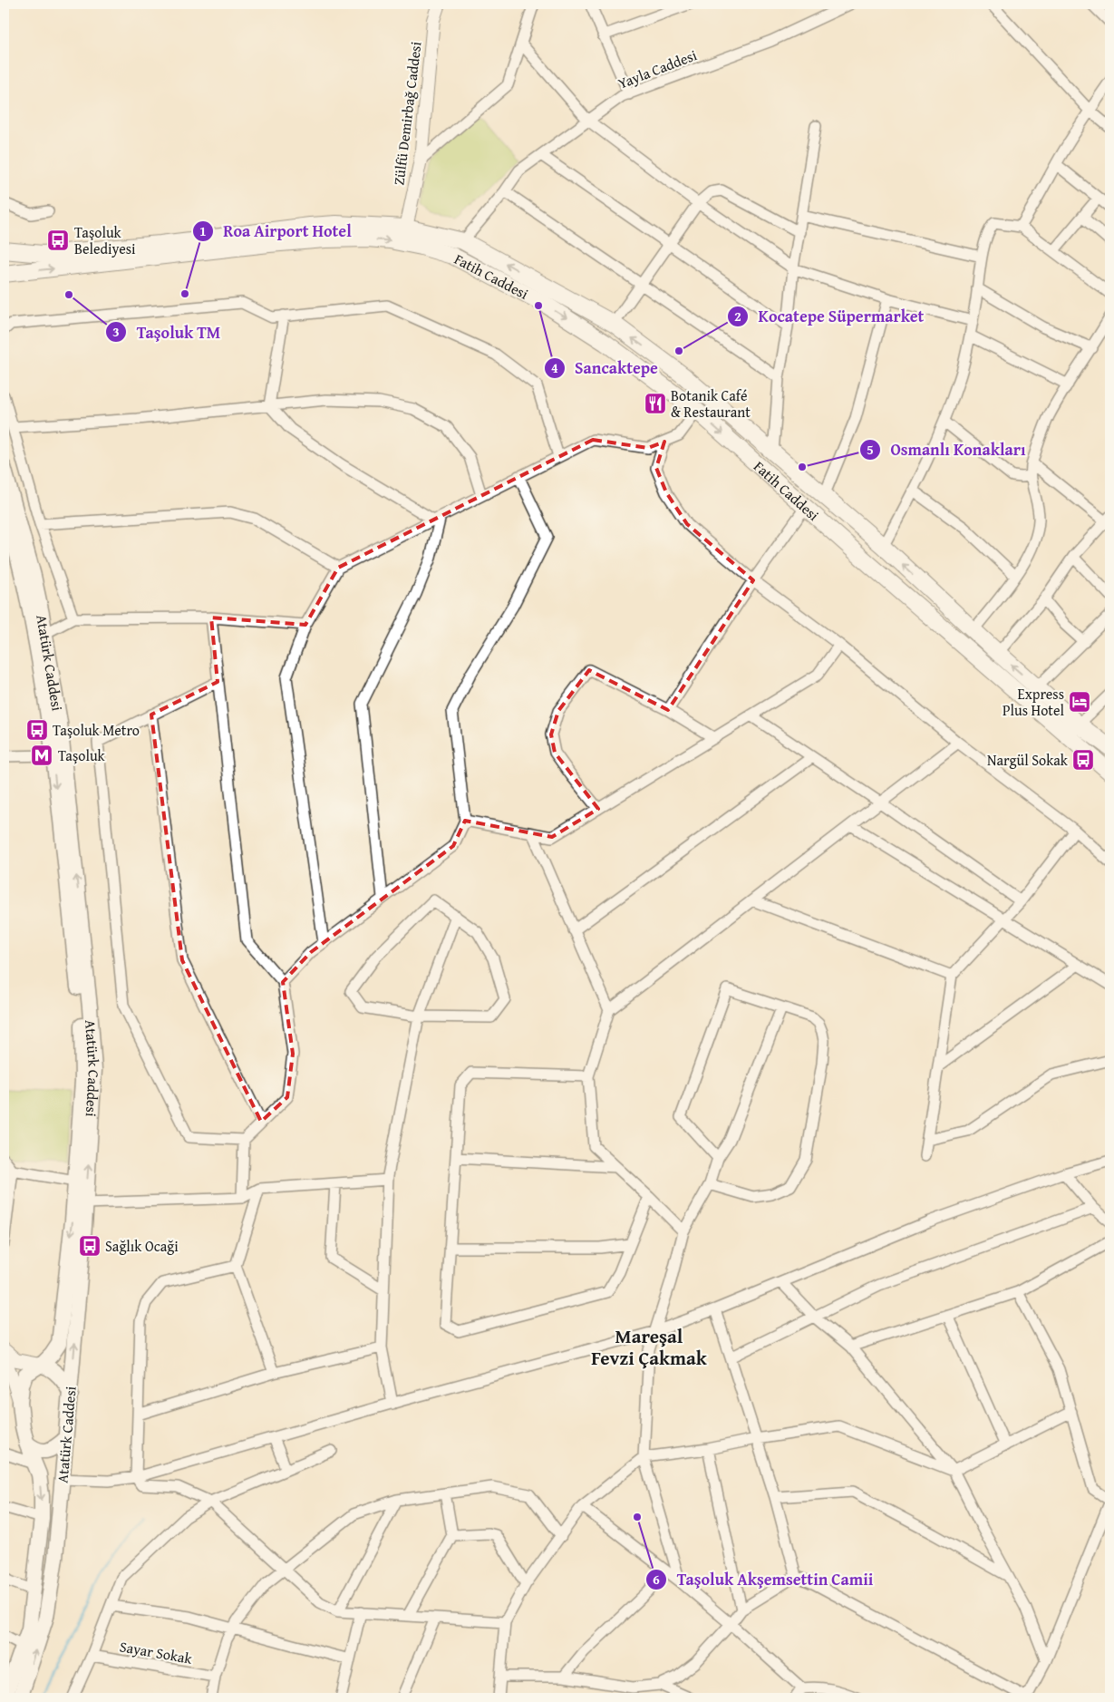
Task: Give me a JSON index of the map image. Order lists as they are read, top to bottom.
{
  "streets": {
    "main road": ["Fatih Caddesi", "Atatürk Caddesi"],
    "street": ["Yayla Caddesi", "Zülfü Demirbağ Caddesi", "Sayar Sokak"]
  },
  "crossings": [
    ["Yayla Caddesi", "Fatih Caddesi"],
    ["Zülfü Demirbağ Caddesi", "Fatih Caddesi"]
  ],
  "districts": ["Mareşal Fevzi Çakmak"],
  "places": {
    "bus stop": [
      "Taşoluk Belediyesi",
      "Taşoluk Metro",
      "Nargül Sokak",
      "Sağlık Ocaği"
    ],
    "other": [
      "Roa Airport Hotel",
      "Taşoluk TM",
      "Sancaktepe",
      "Kocatepe Süpermarket",
      "Osmanlı Konakları",
      "Taşoluk Akşemsettin Camii"
    ],
    "restaurant": ["Botanik Café & Restaurant"],
    "hotel": ["Express Plus Hotel"],
    "metro station": ["Taşoluk"]
  }
}
